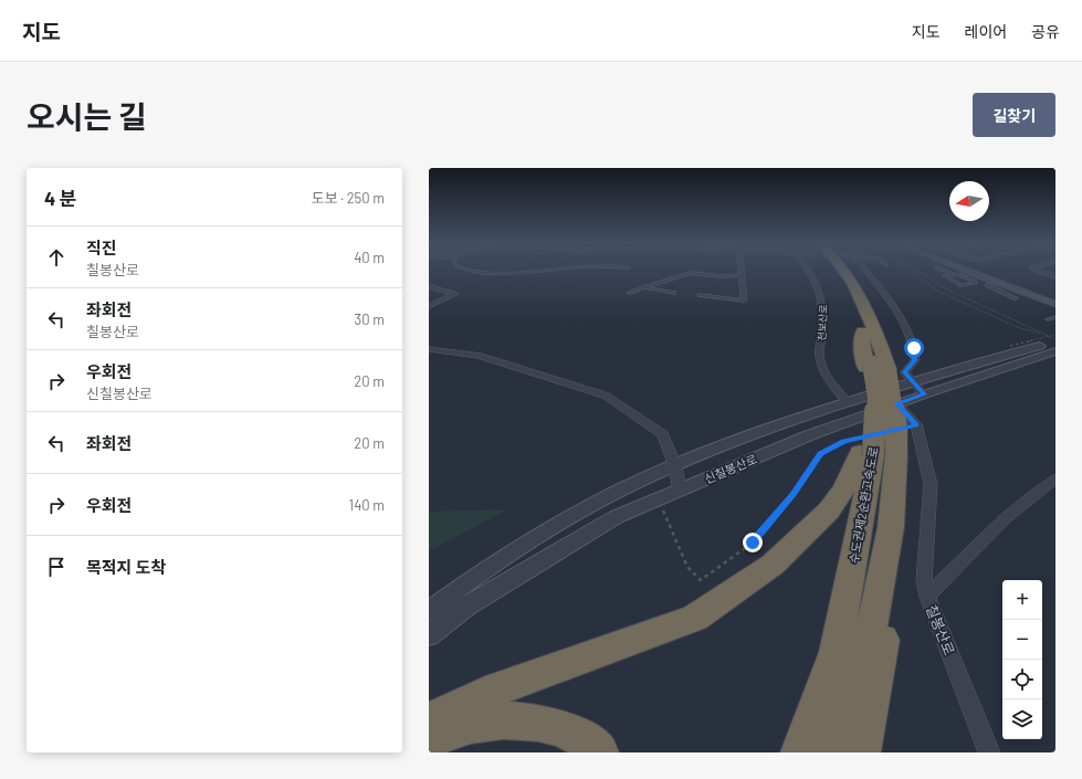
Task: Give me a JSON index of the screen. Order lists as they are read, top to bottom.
{
  "streets": {
    "highway": ["수도권제2순환고속도로"],
    "street": ["천보산로", "신칠봉산로", "칠봉산로"]
  },
  "crossings": [
    ["천보산로", "신칠봉산로"]
  ],
  "north": "left",
  "page": {
    "header": "지도",
    "nav": ["지도", "레이어", "공유"],
    "title": "오시는 길",
    "buttons": "길찾기",
    "heading": ["4 분", "도보 · 250 m"],
    "list": [
      ["직진", "칠봉산로", "40 m"],
      ["좌회전", "칠봉산로", "30 m"],
      ["우회전", "신칠봉산로", "20 m"],
      ["좌회전", "20 m"],
      ["우회전", "140 m"],
      "목적지 도착"
    ],
    "map_buttons": ["+", "−"]
  }
}
